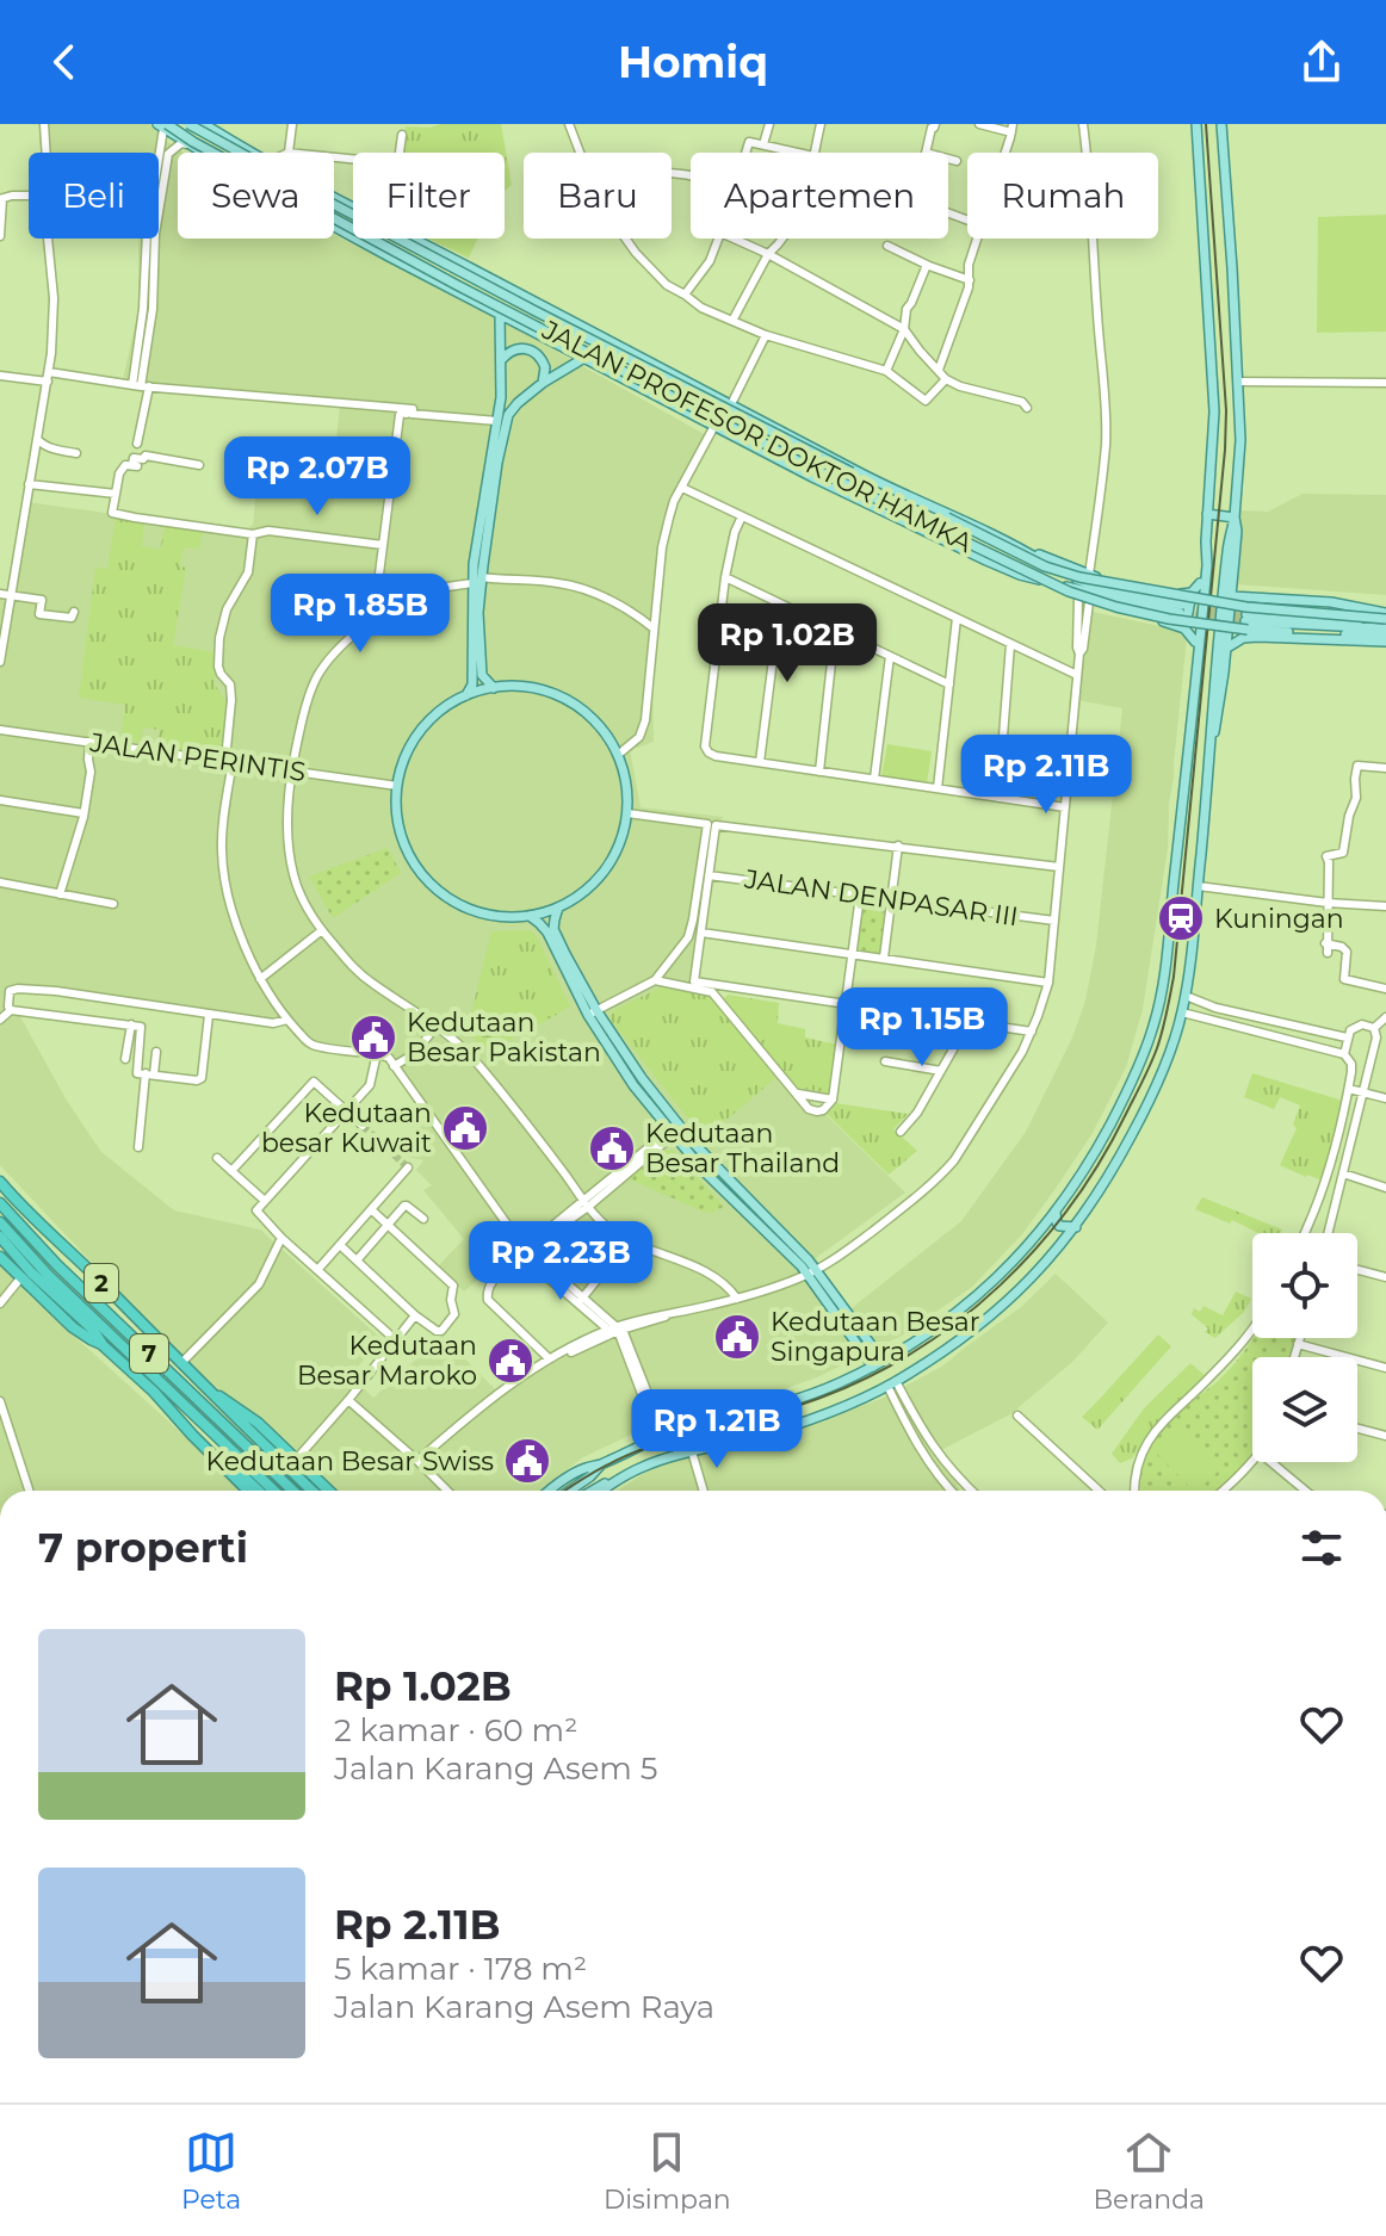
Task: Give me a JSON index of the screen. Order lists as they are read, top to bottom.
{
  "streets": {
    "highway": ["2", "7"],
    "main road": ["JALAN PROFESOR DOKTOR HAMKA"],
    "street": ["JALAN PERINTIS", "JALAN DENPASAR III"]
  },
  "places": {
    "station": ["Kuningan"],
    "public building": [
      "Kedutaan Besar Pakistan",
      "Kedutaan besar Kuwait",
      "Kedutaan Besar Thailand",
      "Kedutaan Besar Singapura",
      "Kedutaan Besar Maroko",
      "Kedutaan Besar Swiss"
    ]
  },
  "page": {
    "header": "Homiq",
    "chip": [
      "Beli",
      "Sewa",
      "Filter",
      "Baru",
      "Apartemen",
      "Rumah"
    ],
    "price": [
      "Rp 2.07B",
      "Rp 1.85B",
      "Rp 1.02B",
      "Rp 2.11B",
      "Rp 1.15B",
      "Rp 2.23B",
      "Rp 1.21B"
    ],
    "heading": "7 properti",
    "list": [
      {
        "name": "Rp 1.02B",
        "note": "2 kamar · 60 m² · Jalan Karang Asem 5"
      },
      {
        "name": "Rp 2.11B",
        "note": "5 kamar · 178 m² · Jalan Karang Asem Raya"
      }
    ],
    "tabs": ["Peta", "Disimpan", "Beranda"]
  }
}
